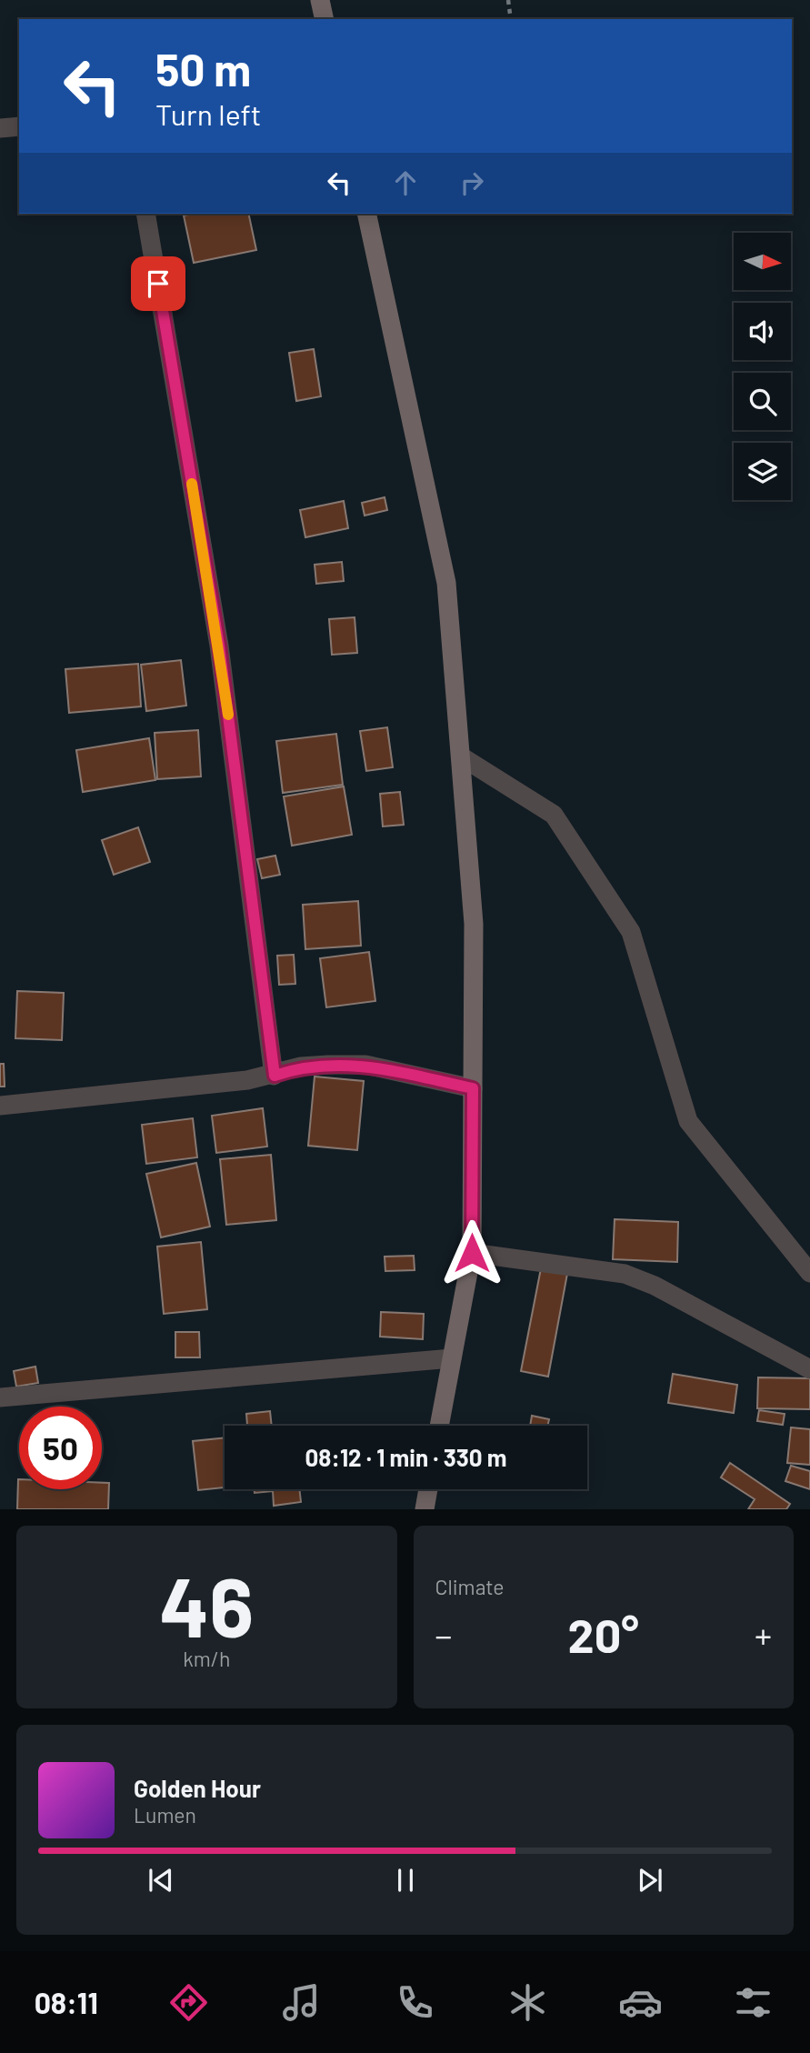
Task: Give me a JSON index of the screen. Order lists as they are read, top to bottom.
{
  "north": "right",
  "page": {
    "turn": ["50 m", "Turn left"],
    "limit": "50",
    "trip": "08:12 · 1 min · 330 m",
    "tile": [
      ["46", "km/h"],
      "Climate"
    ],
    "heat": ["−", "20°", "+"],
    "song": ["Golden Hour", "Lumen"],
    "tabs": "08:11"
  }
}
